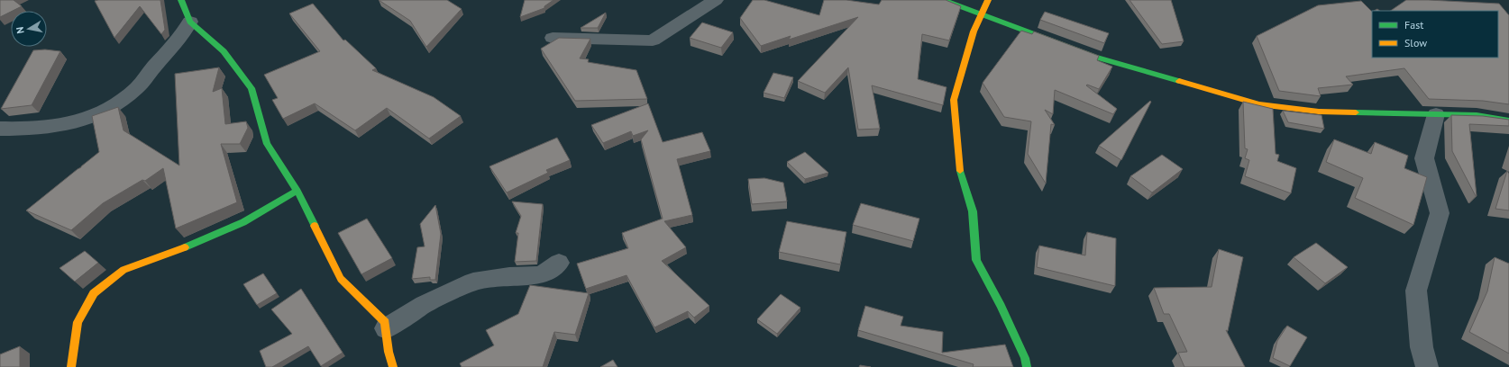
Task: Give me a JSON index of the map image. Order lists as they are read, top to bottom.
{
  "legend": ["Fast", "Slow"],
  "north": "left"
}
